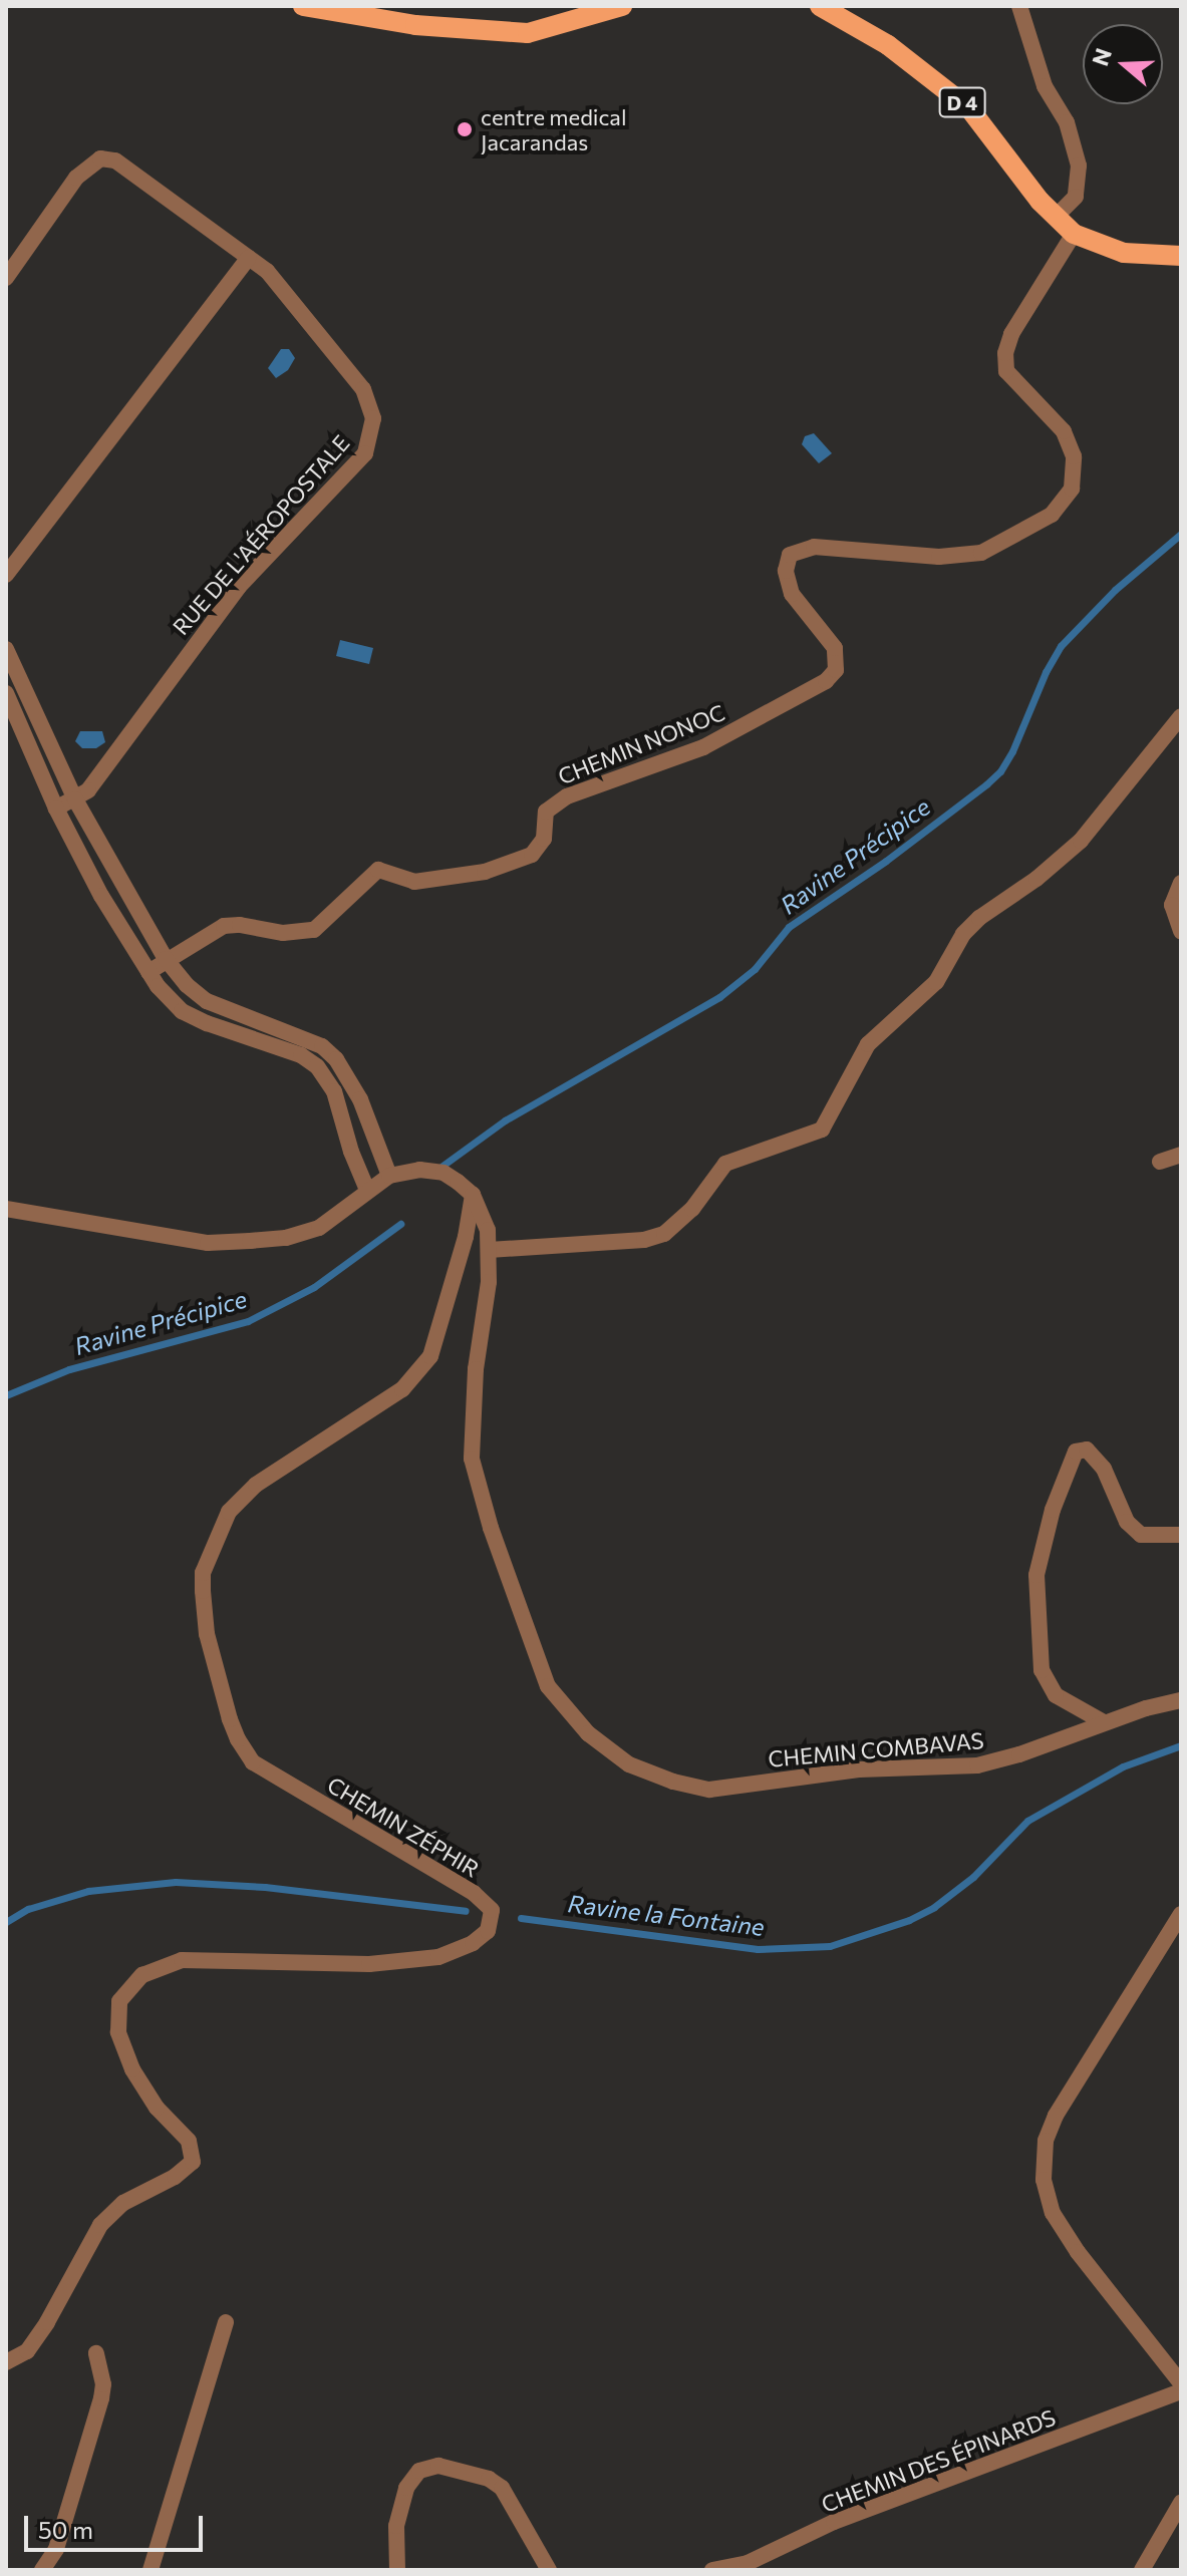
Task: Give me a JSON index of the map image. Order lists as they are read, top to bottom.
{
  "streets": {
    "main road": ["D 4"],
    "street": [
      "RUE DE L'AÉROPOSTALE",
      "CHEMIN NONOC",
      "CHEMIN COMBAVAS",
      "CHEMIN ZÉPHIR",
      "CHEMIN DES ÉPINARDS"
    ]
  },
  "crossings": [
    ["D 4", "CHEMIN NONOC"],
    ["CHEMIN COMBAVAS", "CHEMIN ZÉPHIR"]
  ],
  "water": ["Ravine Précipice", "Ravine la Fontaine"],
  "places": ["centre medical Jacarandas"],
  "scale_bar": "50 m",
  "north": "left"
}
